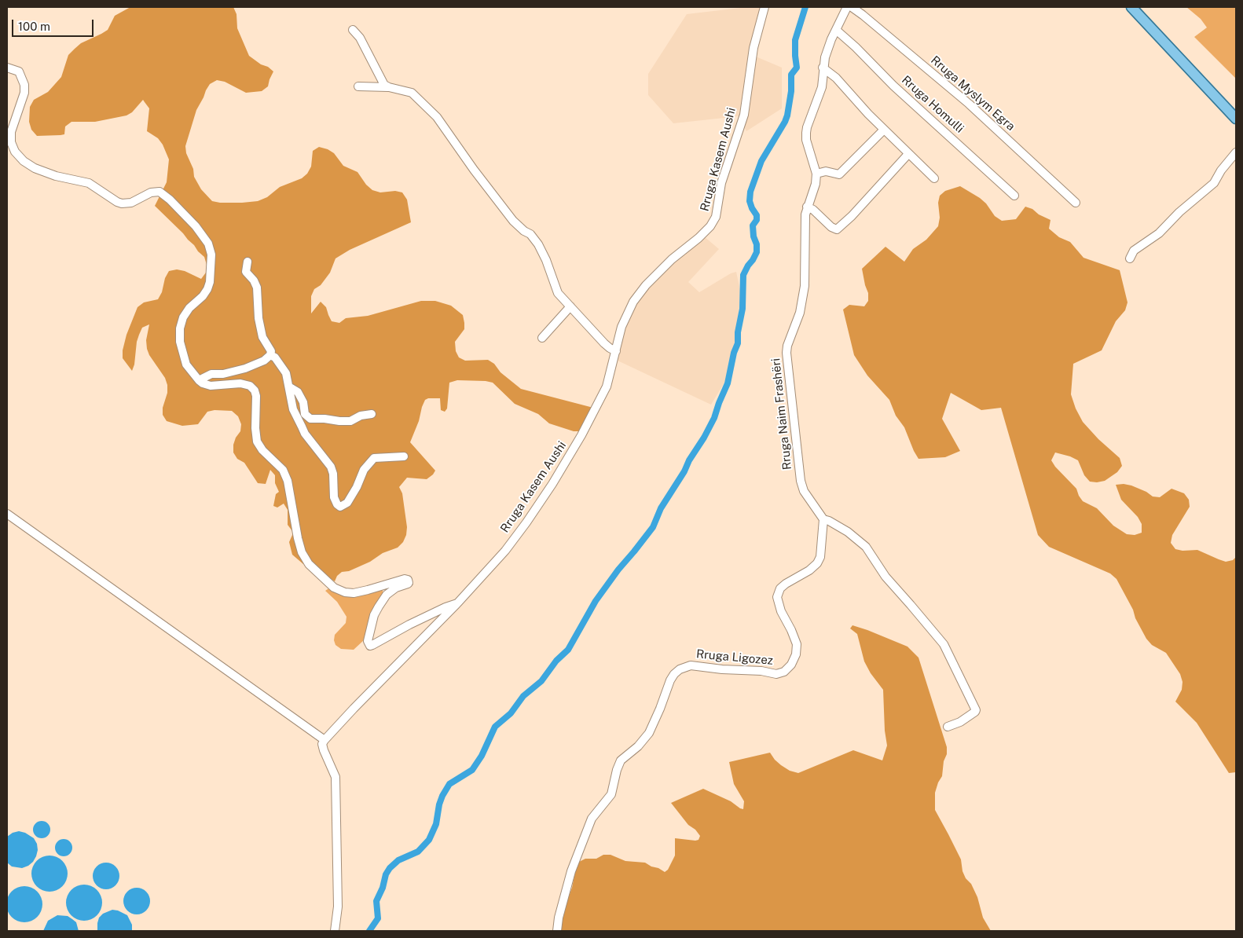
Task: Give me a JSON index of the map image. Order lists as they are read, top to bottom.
{
  "streets": {
    "street": [
      "Rruga Myslym Egra",
      "Rruga Homulli",
      "Rruga Kasem Aushi",
      "Rruga Naim Frashëri",
      "Rruga Ligozez"
    ]
  },
  "crossings": [
    ["Rruga Homulli", "Rruga Naim Frashëri"],
    ["Rruga Naim Frashëri", "Rruga Ligozez"]
  ],
  "scale_bar": "100 m"
}
